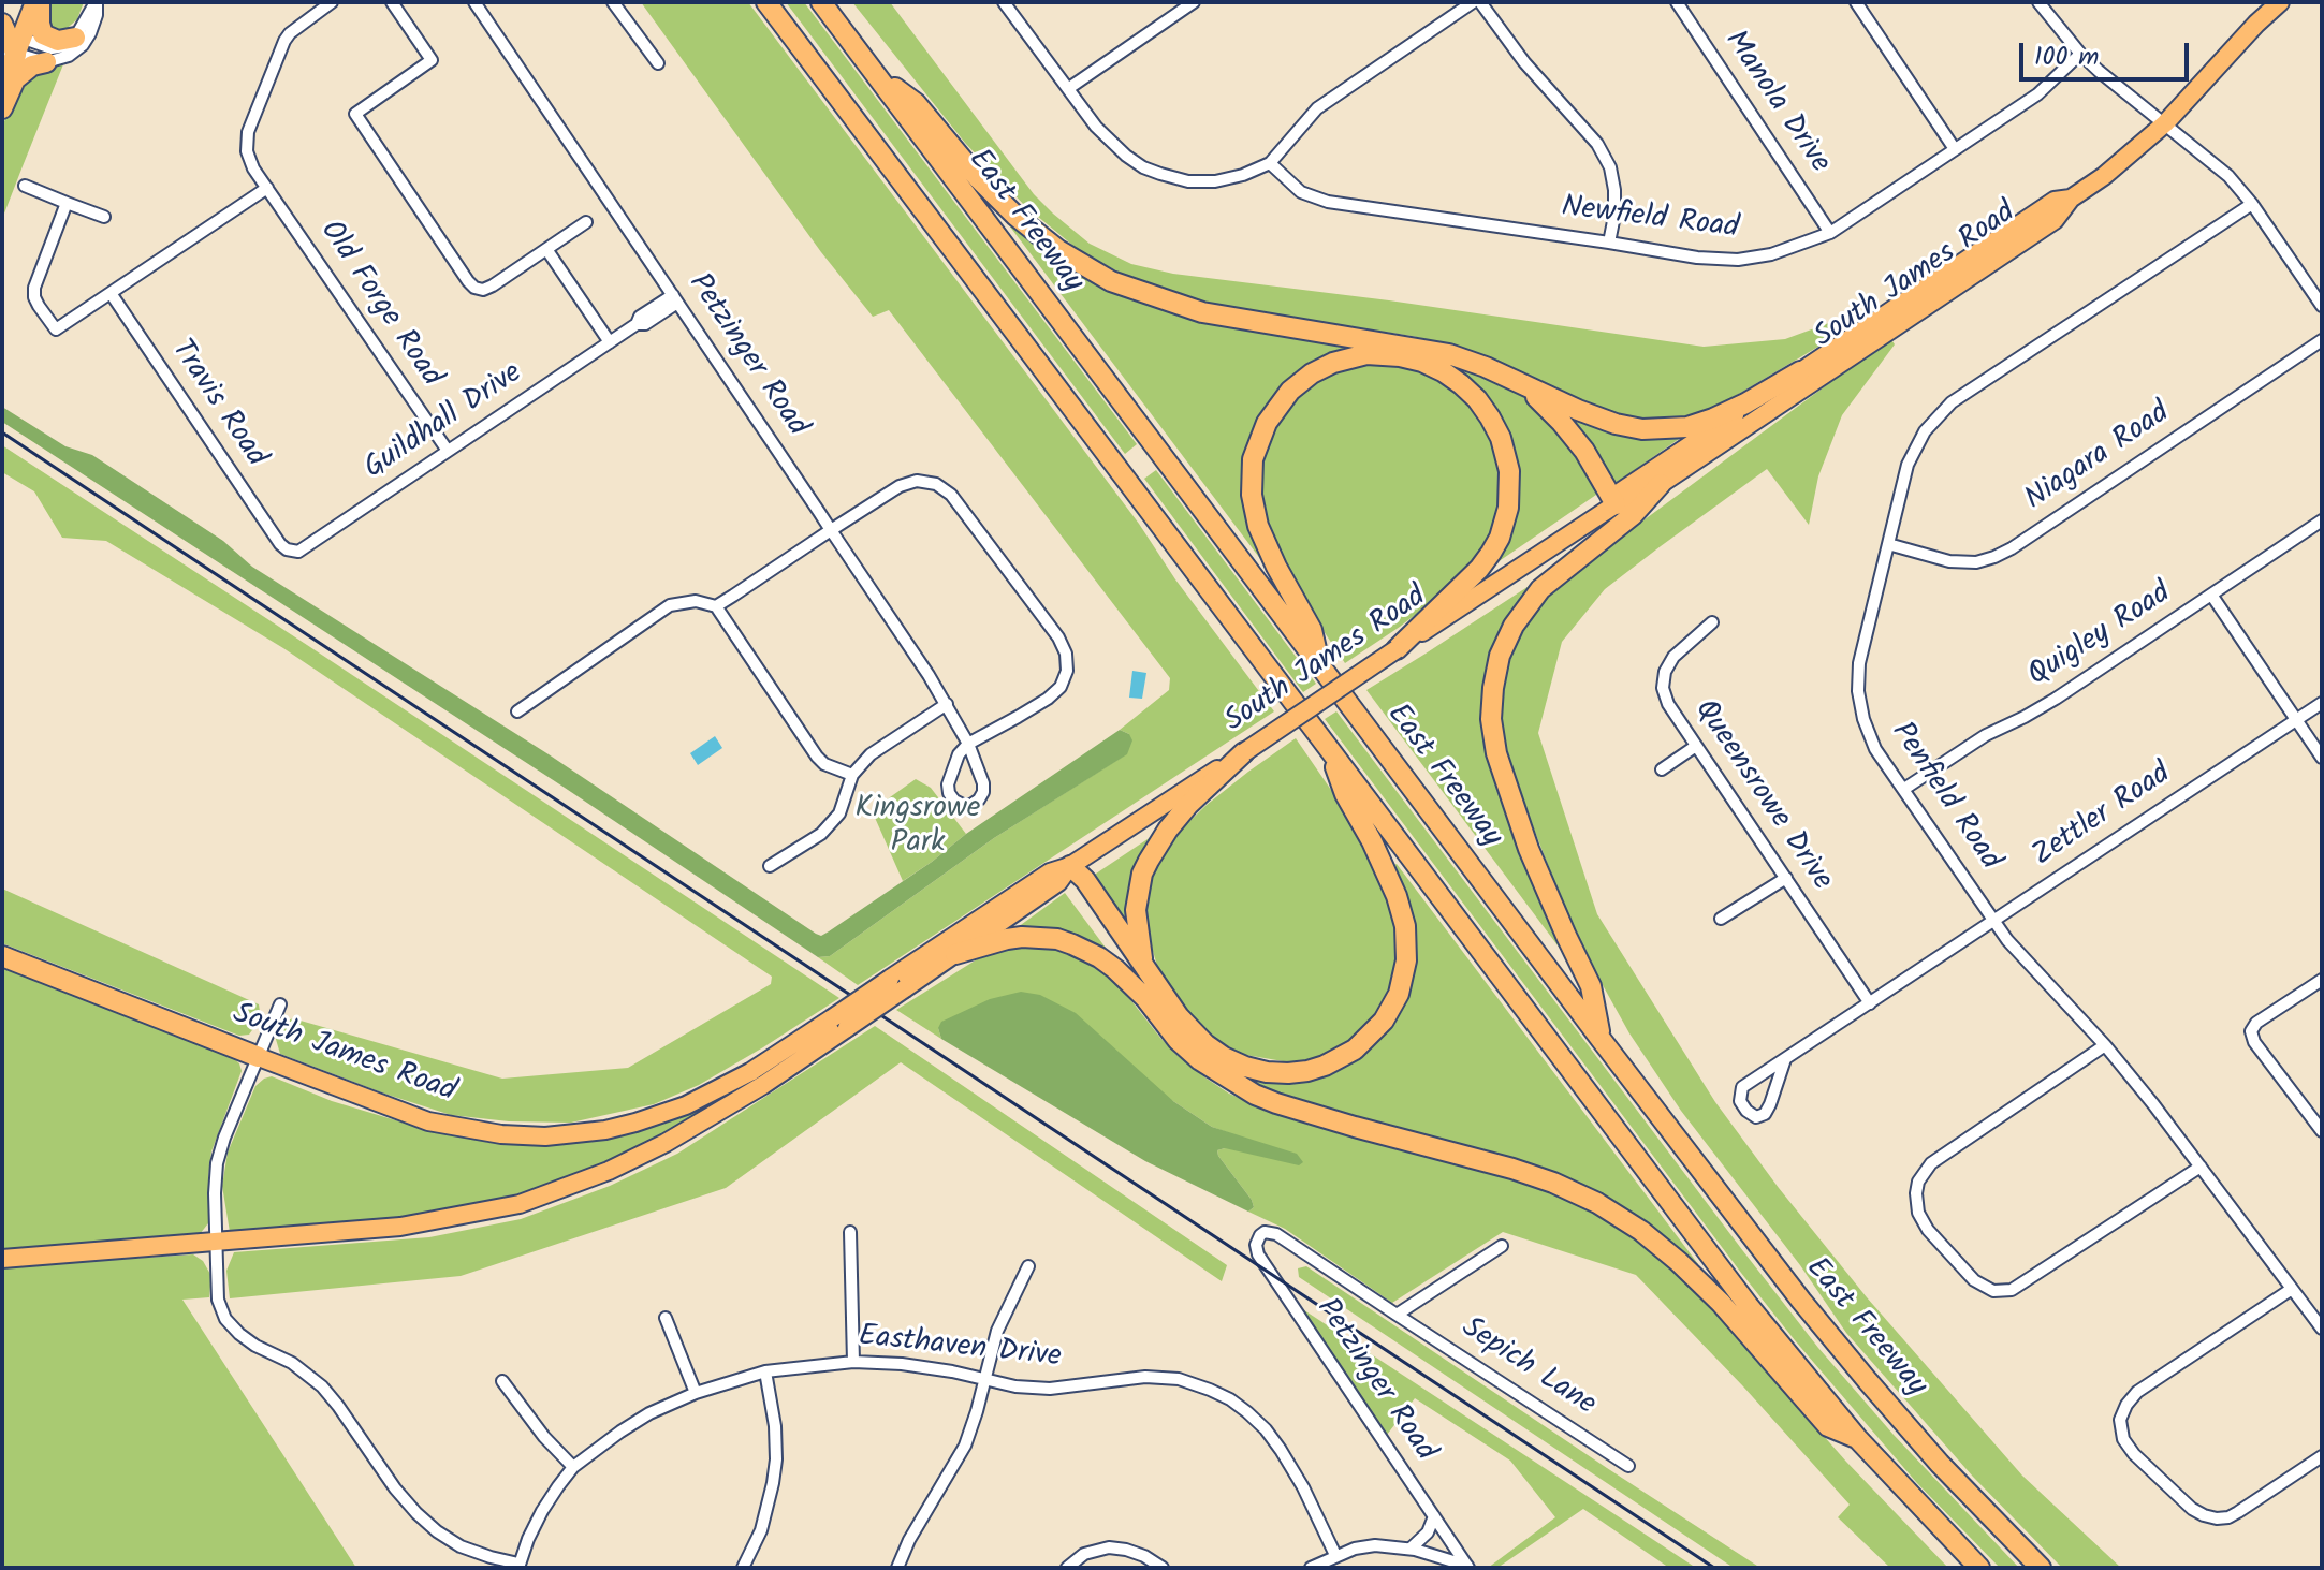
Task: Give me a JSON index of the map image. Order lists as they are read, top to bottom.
{
  "streets": {
    "highway": ["East Freeway", "South James Road"],
    "street": [
      "Manola Drive",
      "Newfield Road",
      "Old Forge Road",
      "Petzinger Road",
      "Travis Road",
      "Guildhall Drive",
      "Niagara Road",
      "Quigley Road",
      "Queensrowe Drive",
      "Penfield Road",
      "Zettler Road",
      "Easthaven Drive",
      "Sepich Lane"
    ]
  },
  "crossings": [
    ["Manola Drive", "Newfield Road"],
    ["Old Forge Road", "Guildhall Drive"],
    ["Petzinger Road", "Guildhall Drive"],
    ["Petzinger Road", "Sepich Lane"],
    ["Travis Road", "Guildhall Drive"],
    ["Niagara Road", "Penfield Road"],
    ["Quigley Road", "Penfield Road"],
    ["Queensrowe Drive", "Zettler Road"],
    ["Penfield Road", "Zettler Road"]
  ],
  "parks": ["Kingsrowe Park"],
  "scale_bar": "100 m"
}
